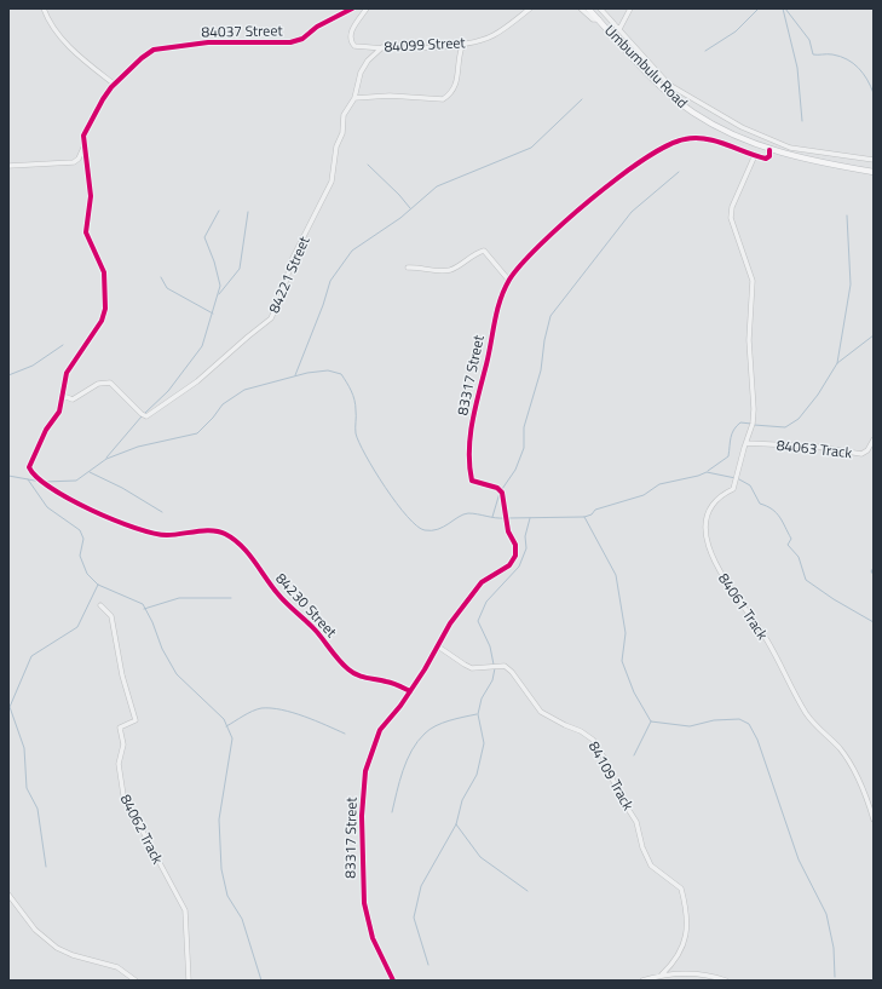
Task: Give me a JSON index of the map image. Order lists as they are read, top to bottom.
{
  "streets": {
    "main road": ["Umbumbulu Road"],
    "street": [
      "84037 Street",
      "84099 Street",
      "84221 Street",
      "83317 Street",
      "84063 Track",
      "84230 Street",
      "84061 Track",
      "84109 Track",
      "84062 Track"
    ]
  },
  "crossings": [
    ["84099 Street", "84221 Street"],
    ["84221 Street", "84230 Street"],
    ["83317 Street", "84230 Street"],
    ["83317 Street", "84061 Track"],
    ["83317 Street", "84109 Track"],
    ["84063 Track", "84061 Track"]
  ]
}
